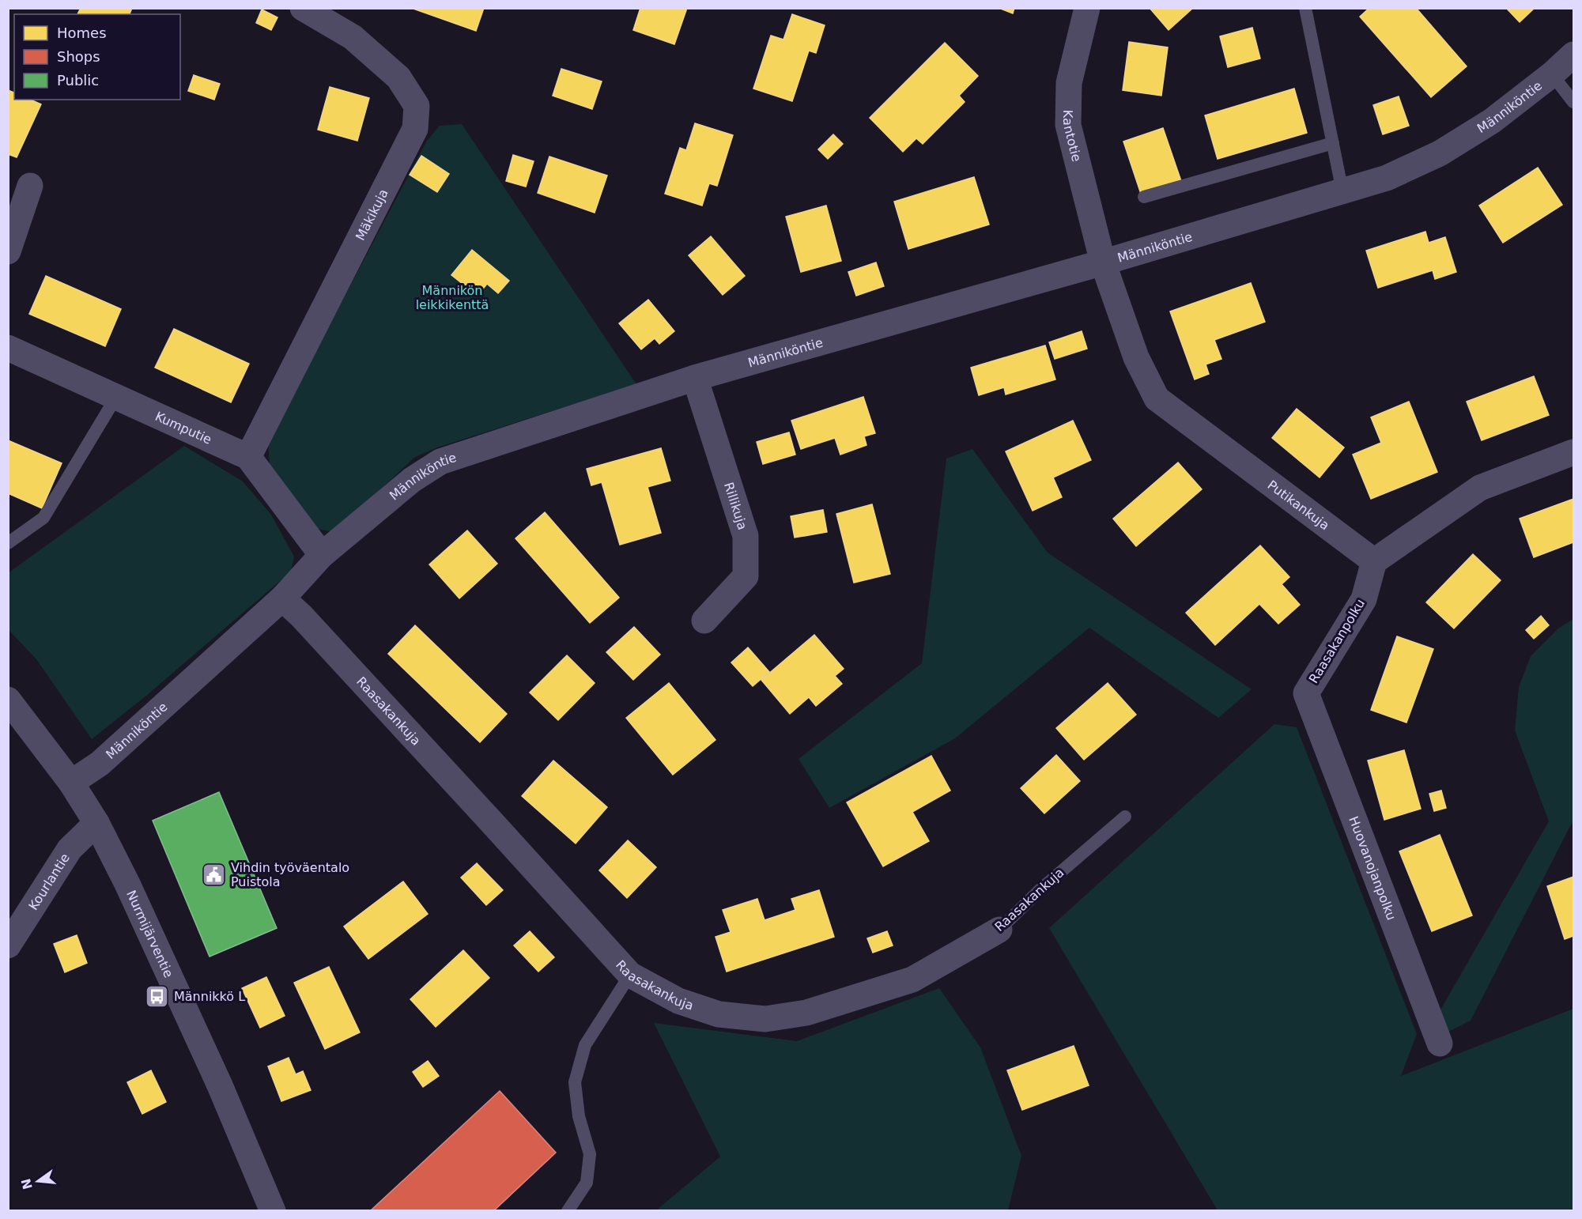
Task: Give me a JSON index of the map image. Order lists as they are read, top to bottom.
{
  "streets": {
    "street": [
      "Männiköntie",
      "Kantotie",
      "Mäkikuja",
      "Kumputie",
      "Rillikuja",
      "Putikankuja",
      "Raasakanpolku",
      "Raasakankuja",
      "Huovanojanpolku",
      "Kourlantie",
      "Nurmijärventie"
    ]
  },
  "crossings": [
    ["Männiköntie", "Kantotie"],
    ["Männiköntie", "Kumputie"],
    ["Männiköntie", "Rillikuja"],
    ["Männiköntie", "Putikankuja"],
    ["Männiköntie", "Raasakankuja"],
    ["Männiköntie", "Nurmijärventie"],
    ["Kantotie", "Putikankuja"],
    ["Mäkikuja", "Kumputie"],
    ["Putikankuja", "Raasakanpolku"],
    ["Raasakanpolku", "Huovanojanpolku"],
    ["Kourlantie", "Nurmijärventie"]
  ],
  "parks": ["Männikön leikkikenttä"],
  "places": {
    "public building": ["Vihdin työväentalo Puistola"],
    "bus stop": ["Männikkö L"]
  },
  "legend": ["Homes", "Shops", "Public"],
  "north": "left"
}
